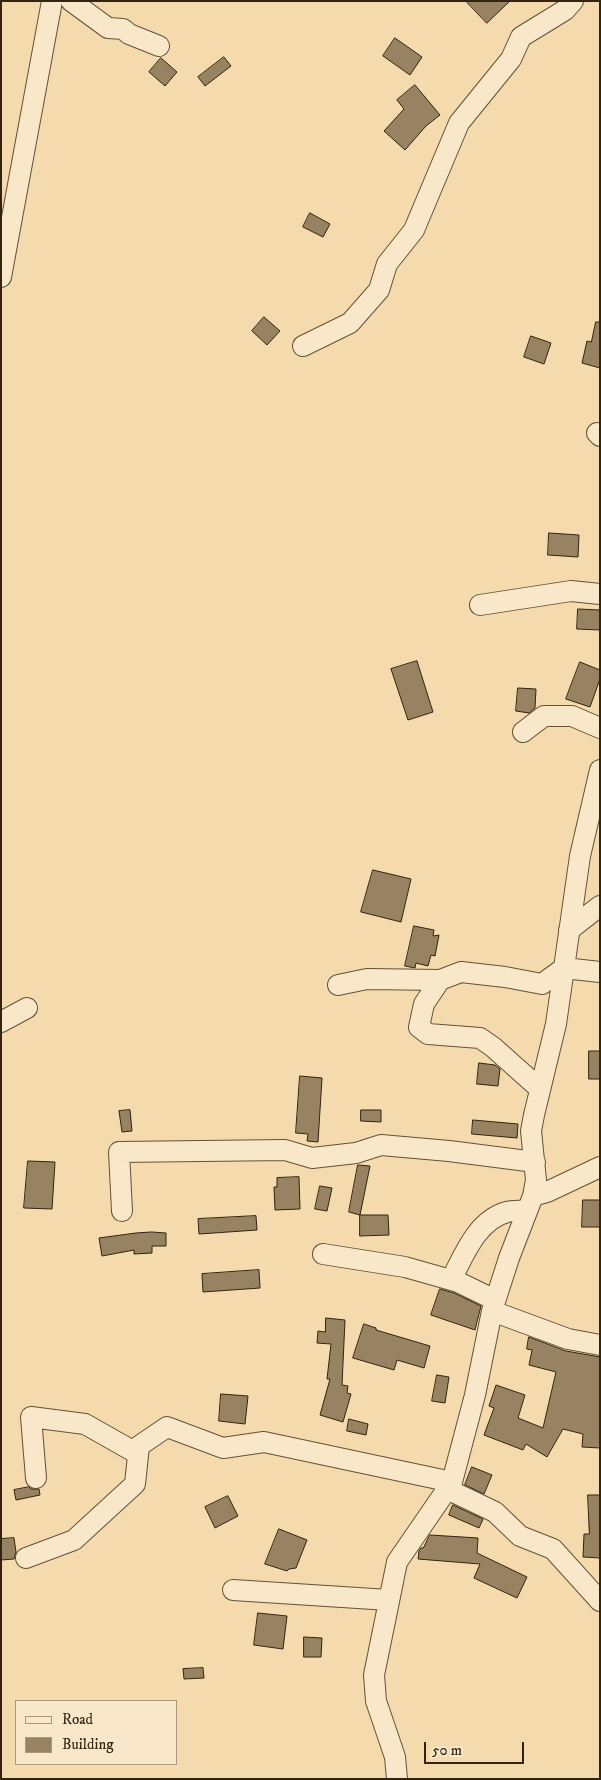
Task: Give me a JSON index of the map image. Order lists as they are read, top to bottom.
{
  "legend": ["Road", "Building"],
  "scale_bar": "50 m"
}
